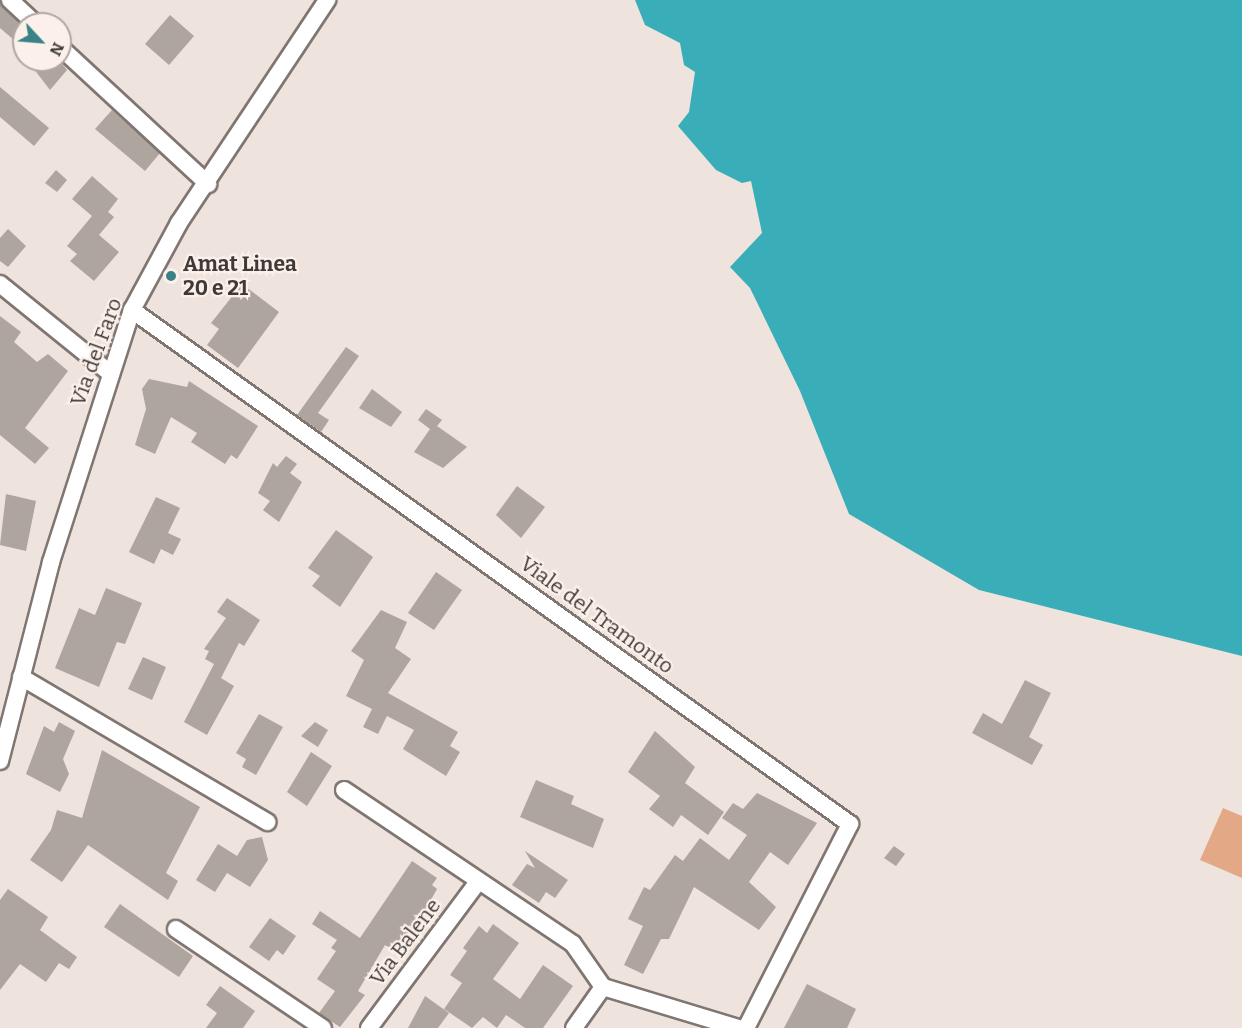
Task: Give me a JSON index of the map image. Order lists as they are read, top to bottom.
{
  "streets": {
    "street": ["Via del Faro", "Viale del Tramonto", "Via Balene"]
  },
  "crossings": [
    ["Via del Faro", "Viale del Tramonto"]
  ],
  "places": ["Amat Linea 20 e 21"],
  "north": "bottom right"
}
